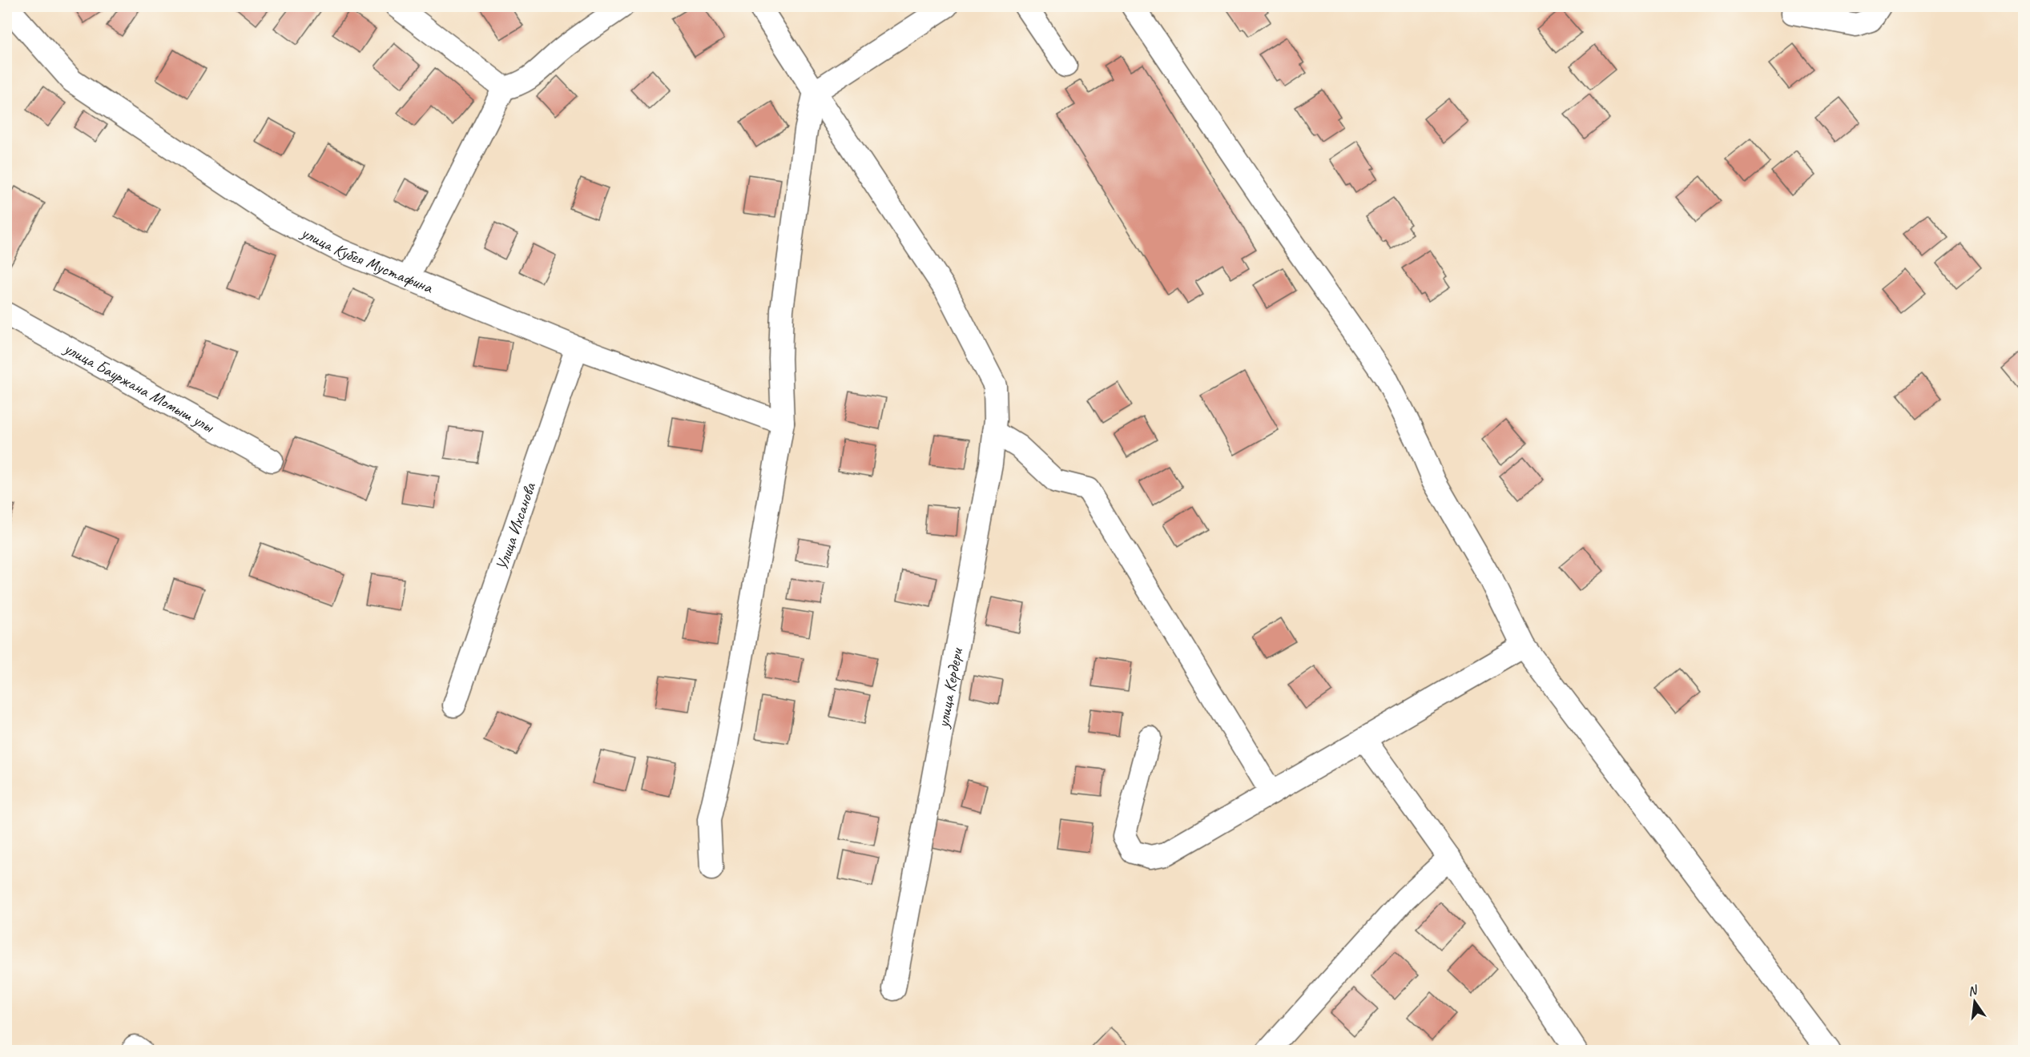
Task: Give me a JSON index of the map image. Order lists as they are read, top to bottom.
{
  "streets": {
    "street": [
      "улица Кубея Мустафина",
      "улица Бауржана Момыш улы",
      "Улица Ихсанова",
      "улица Кердери"
    ]
  },
  "crossings": [
    ["улица Кубея Мустафина", "Улица Ихсанова"]
  ],
  "north": "top"
}
